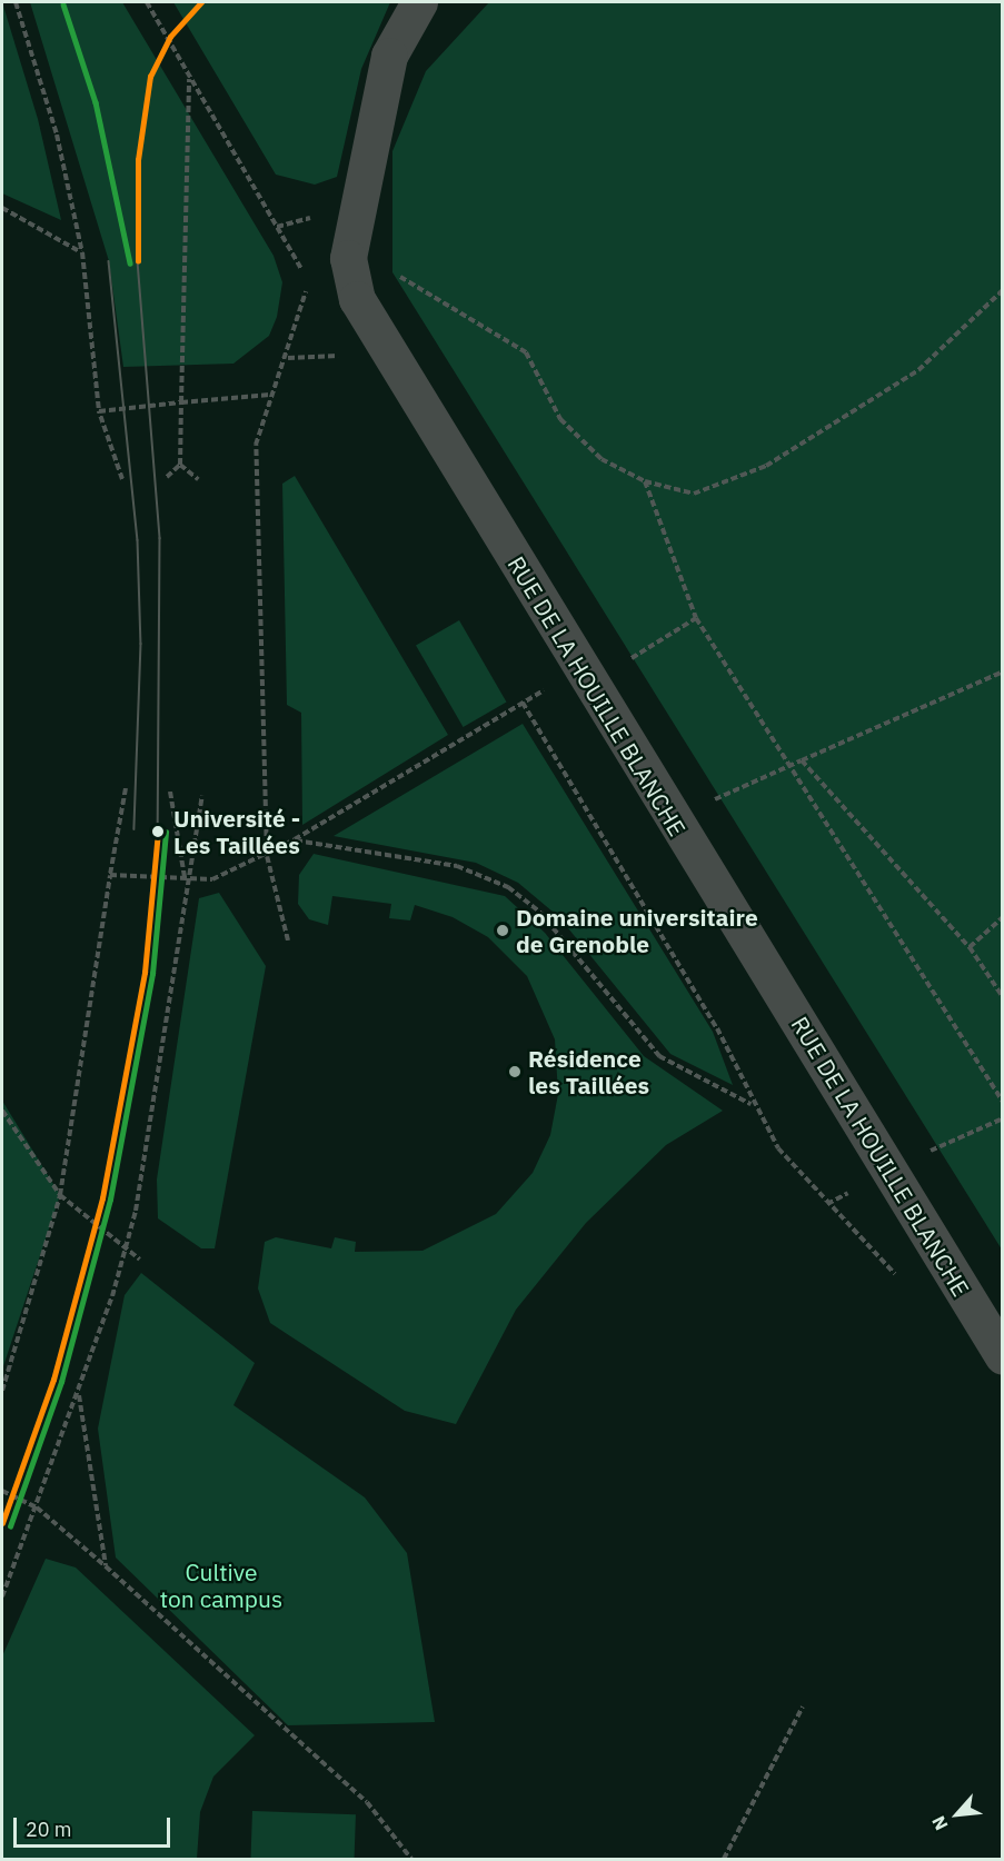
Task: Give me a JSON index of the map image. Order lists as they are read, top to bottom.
{
  "streets": {
    "street": ["RUE DE LA HOUILLE BLANCHE"]
  },
  "parks": ["Cultive ton campus"],
  "places": ["Université - Les Taillées", "Domaine universitaire de Grenoble", "Résidence les Taillées"],
  "scale_bar": "20 m",
  "north": "bottom left"
}
